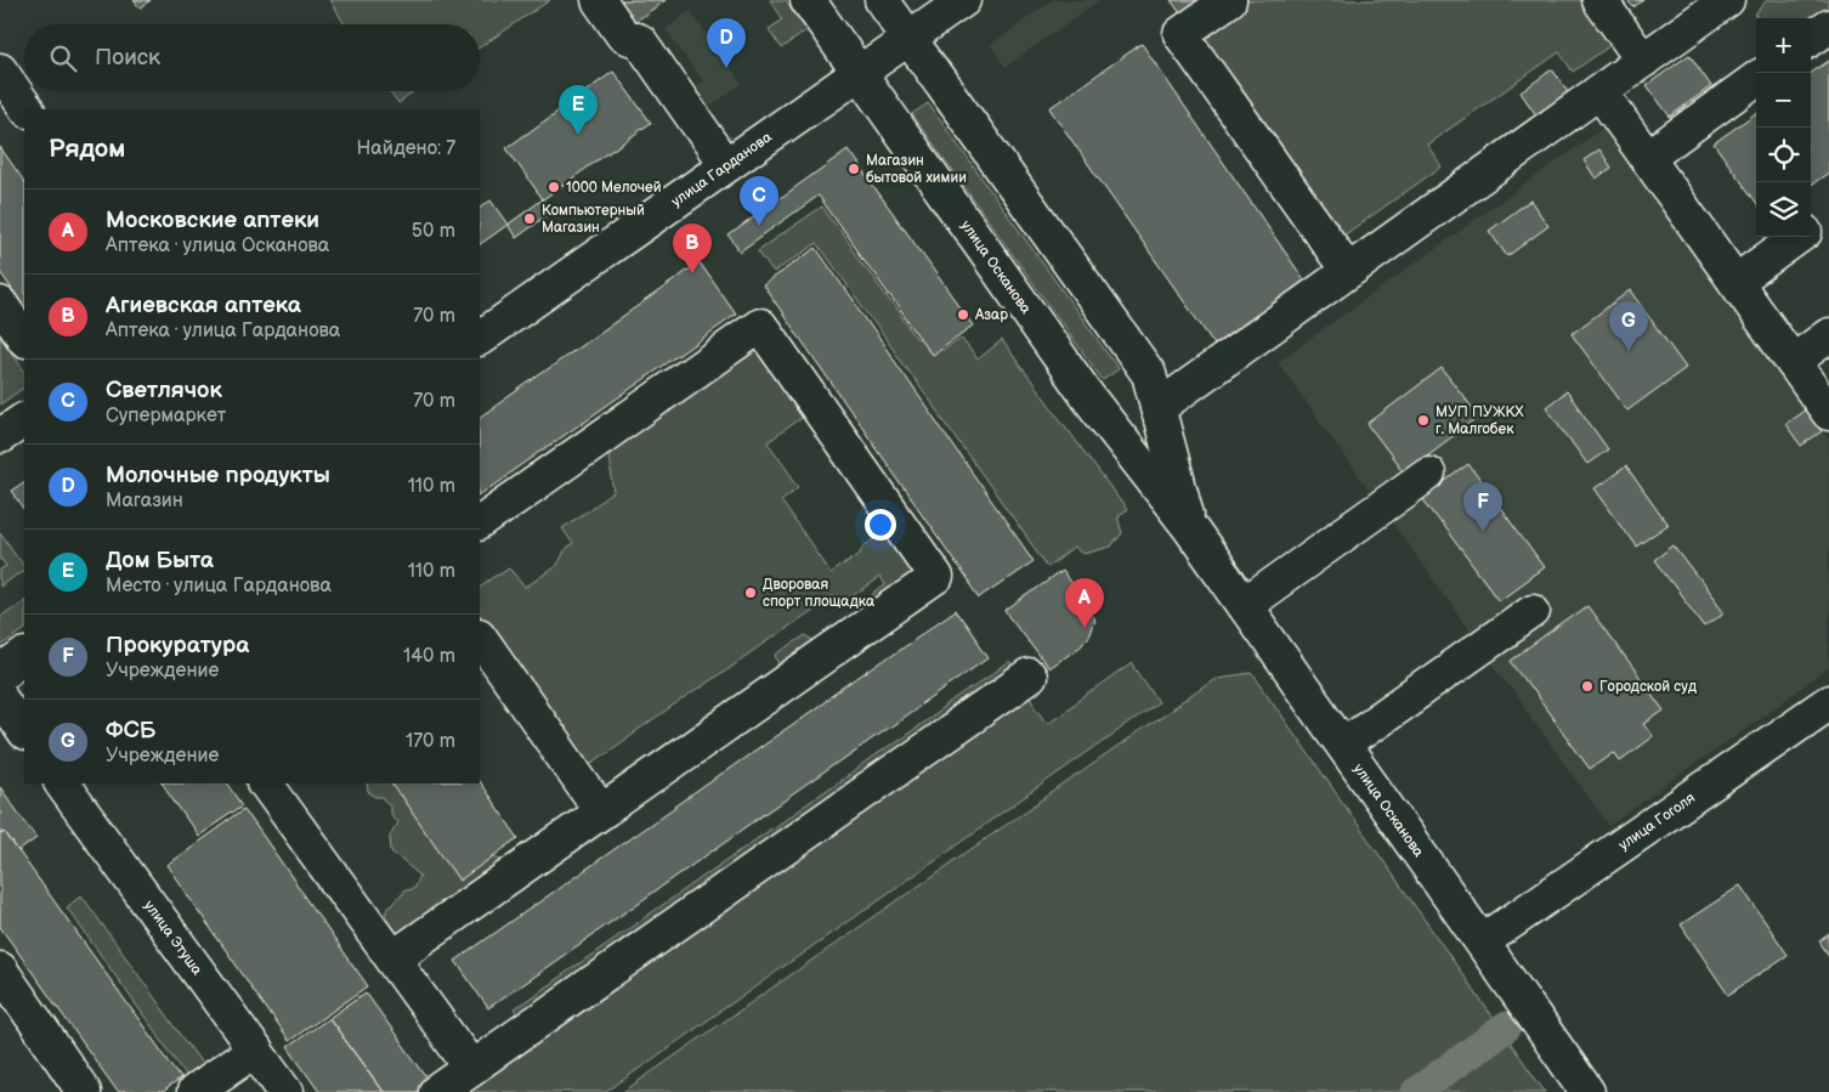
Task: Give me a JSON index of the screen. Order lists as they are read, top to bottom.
{
  "streets": {
    "street": [
      "улица Гарданова",
      "улица Осканова",
      "улица Гоголя",
      "улица Этуша"
    ]
  },
  "crossings": [
    ["улица Гарданова", "улица Осканова"],
    ["улица Осканова", "улица Гоголя"]
  ],
  "places": [
    "Магазин бытовой химии",
    "1000 Мелочей",
    "Компьютерный Магазин",
    "Азар",
    "МУП ПУЖКХ г. Малгобек",
    "Дворовая спорт площадка",
    "Городской суд"
  ],
  "page": {
    "map_buttons": ["+", "−"],
    "pins": [
      "D",
      "E",
      "C",
      "B",
      "G",
      "F",
      "A"
    ],
    "search": "Поиск",
    "heading": ["Рядом", "Найдено: 7"],
    "list": [
      {
        "mark": "A",
        "name": "Московские аптеки",
        "note": "Аптека · улица Осканова",
        "value": "50 m"
      },
      {
        "mark": "B",
        "name": "Агиевская аптека",
        "note": "Аптека · улица Гарданова",
        "value": "70 m"
      },
      {
        "mark": "C",
        "name": "Светлячок",
        "note": "Супермаркет",
        "value": "70 m"
      },
      {
        "mark": "D",
        "name": "Молочные продукты",
        "note": "Магазин",
        "value": "110 m"
      },
      {
        "mark": "E",
        "name": "Дом Быта",
        "note": "Место · улица Гарданова",
        "value": "110 m"
      },
      {
        "mark": "F",
        "name": "Прокуратура",
        "note": "Учреждение",
        "value": "140 m"
      },
      {
        "mark": "G",
        "name": "ФСБ",
        "note": "Учреждение",
        "value": "170 m"
      }
    ]
  }
}
